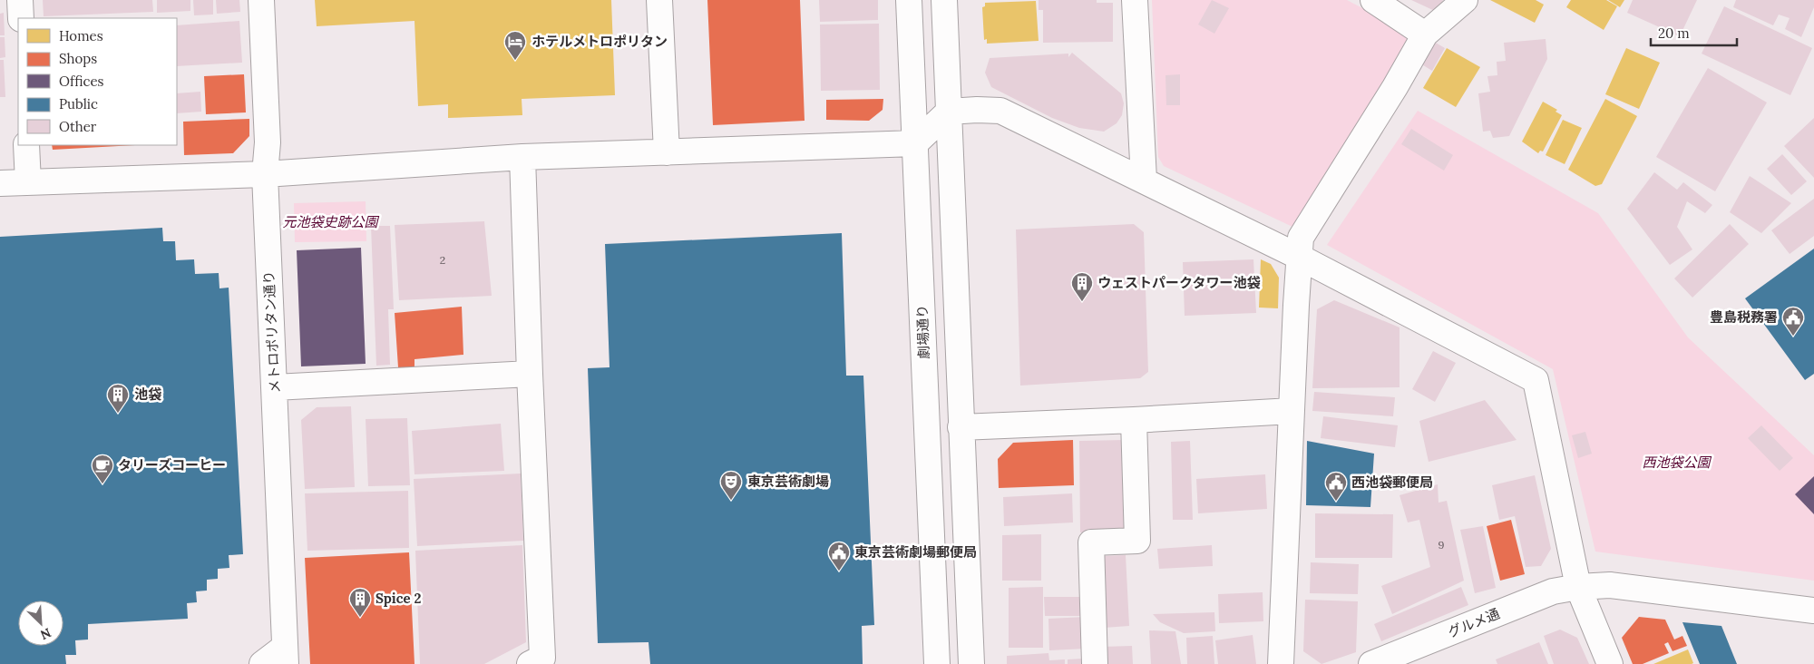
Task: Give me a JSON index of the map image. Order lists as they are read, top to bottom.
{
  "streets": {
    "street": ["メトロポリタン通り", "劇場通り", "グルメ通"]
  },
  "parks": ["元池袋史跡公園", "西池袋公園"],
  "places": {
    "hotel": ["ホテルメトロポリタン"],
    "building": ["ウェストパークタワー池袋", "池袋", "Spice 2"],
    "public building": ["豊島税務署", "西池袋郵便局", "東京芸術劇場郵便局"],
    "cafe": ["タリーズコーヒー"],
    "theatre": ["東京芸術劇場"]
  },
  "house_numbers": ["2", "9"],
  "legend": [
    "Homes",
    "Shops",
    "Offices",
    "Public",
    "Other"
  ],
  "scale_bar": "20 m",
  "north": "bottom right"
}
